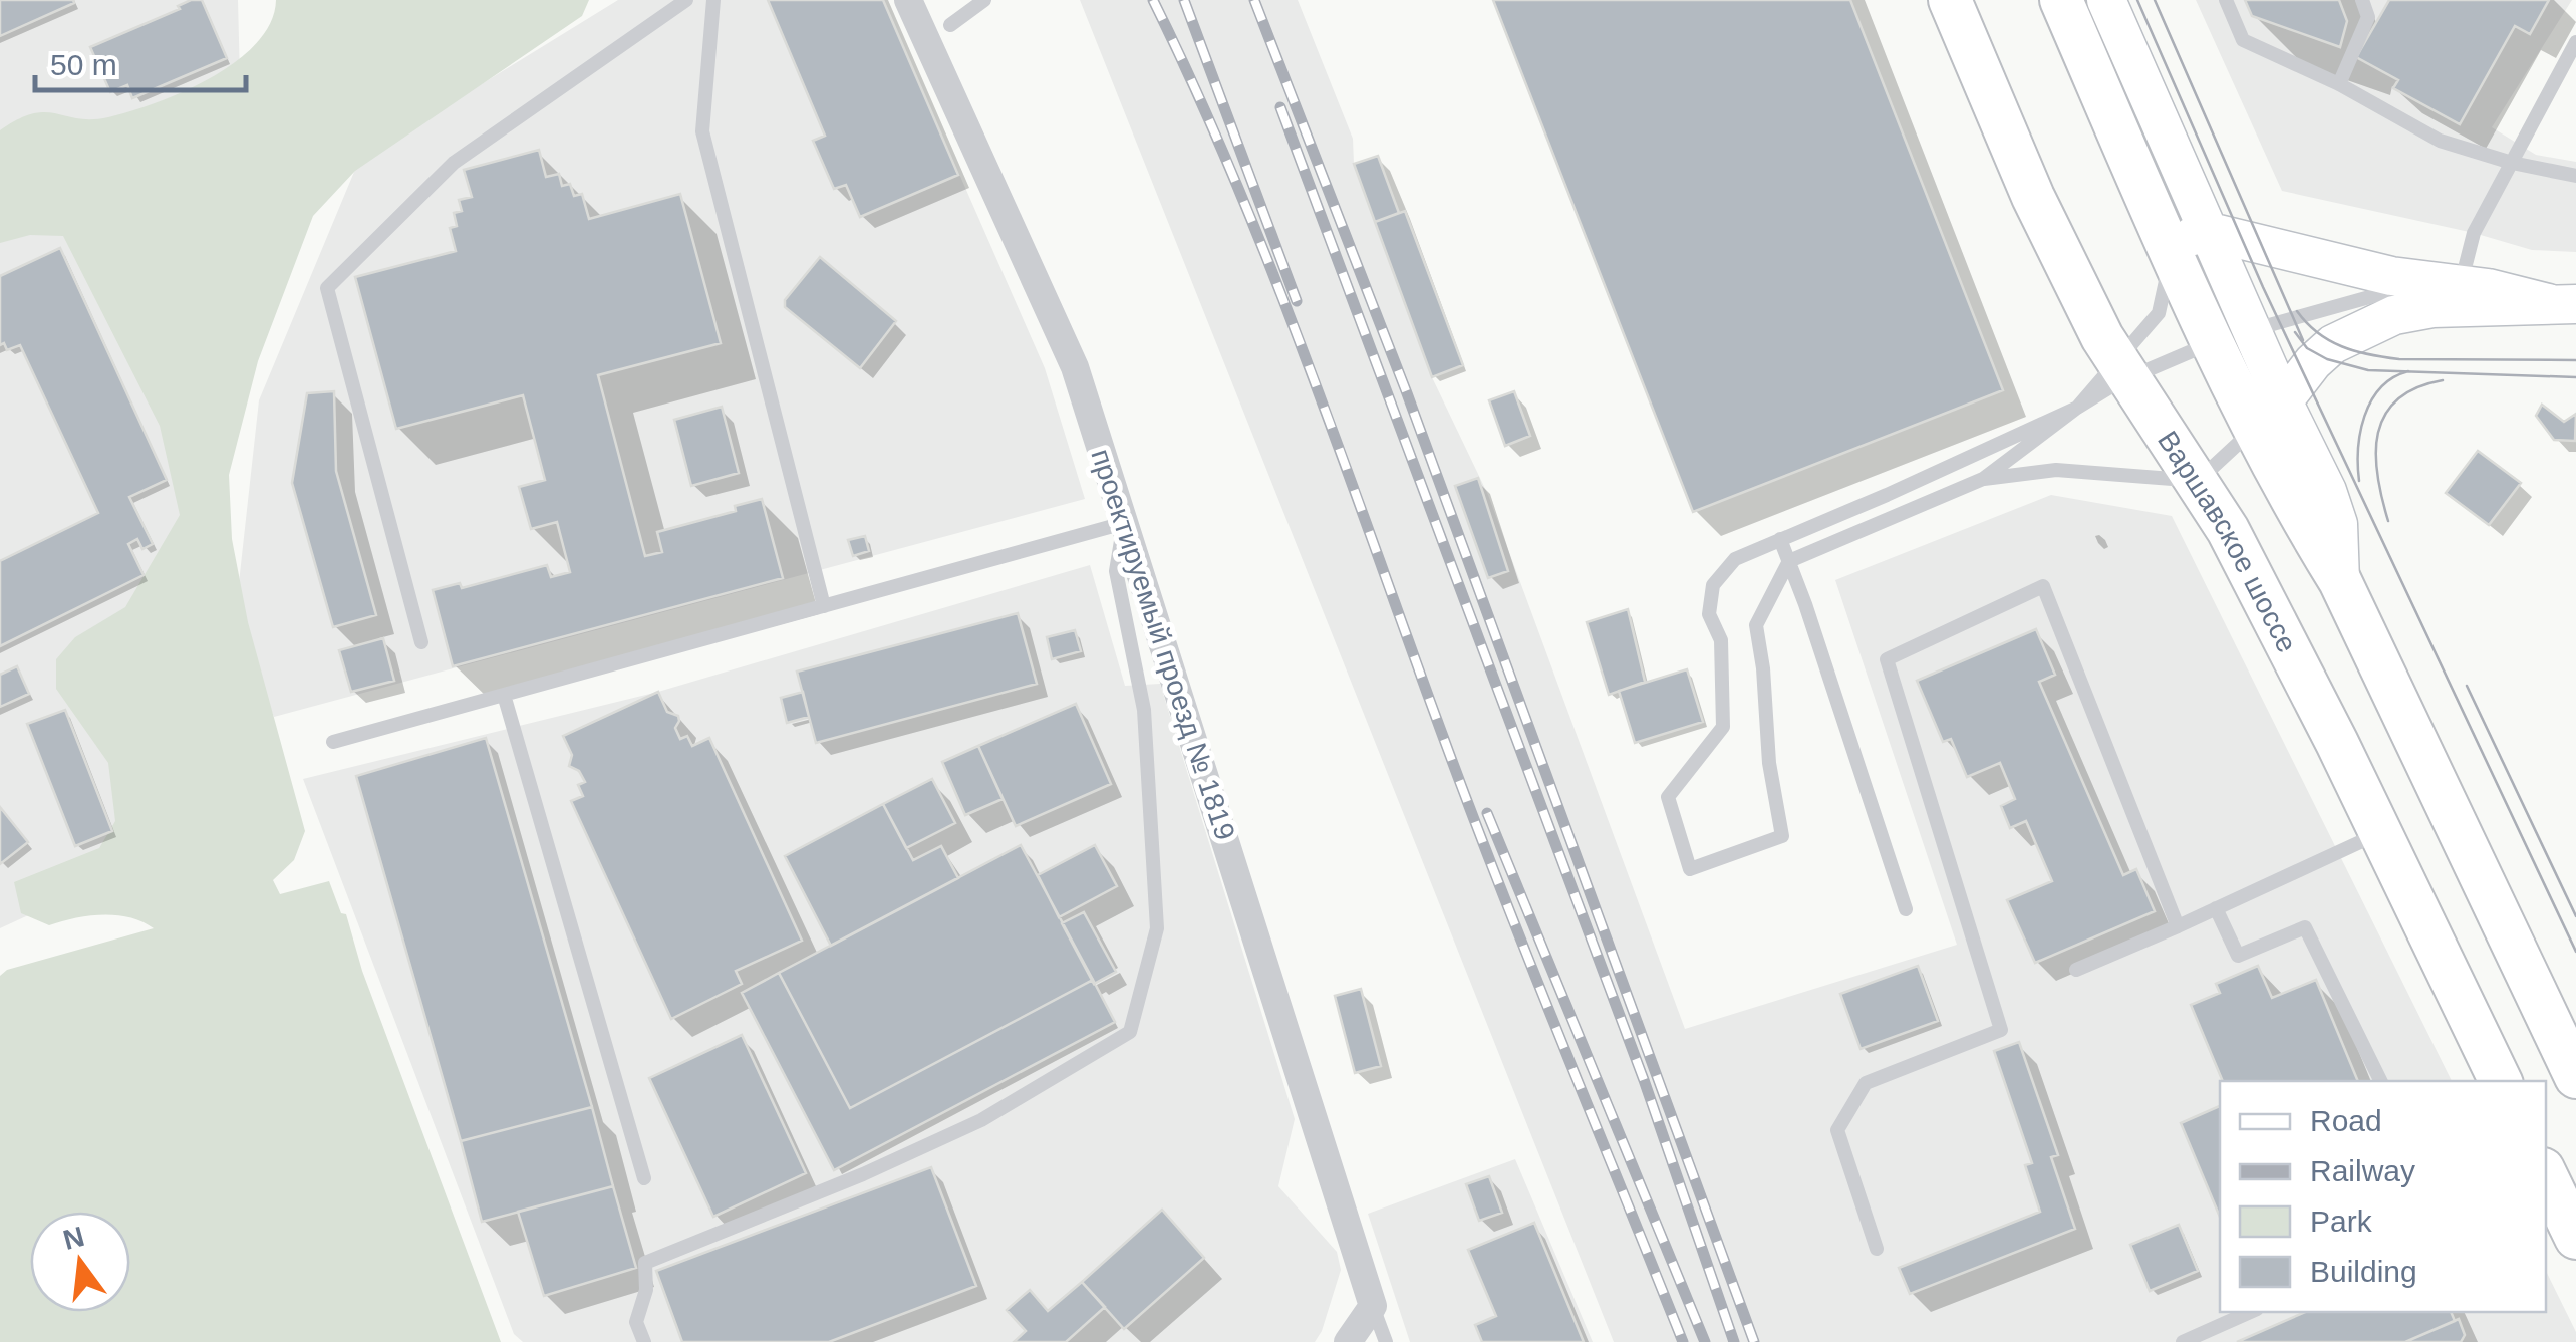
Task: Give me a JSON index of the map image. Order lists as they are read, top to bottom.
{
  "streets": {
    "main road": ["Варшавское шоссе"],
    "street": ["проектируемый проезд № 1819"]
  },
  "legend": [
    "Road",
    "Railway",
    "Park",
    "Building"
  ],
  "scale_bar": "50 m",
  "north": "top"
}
